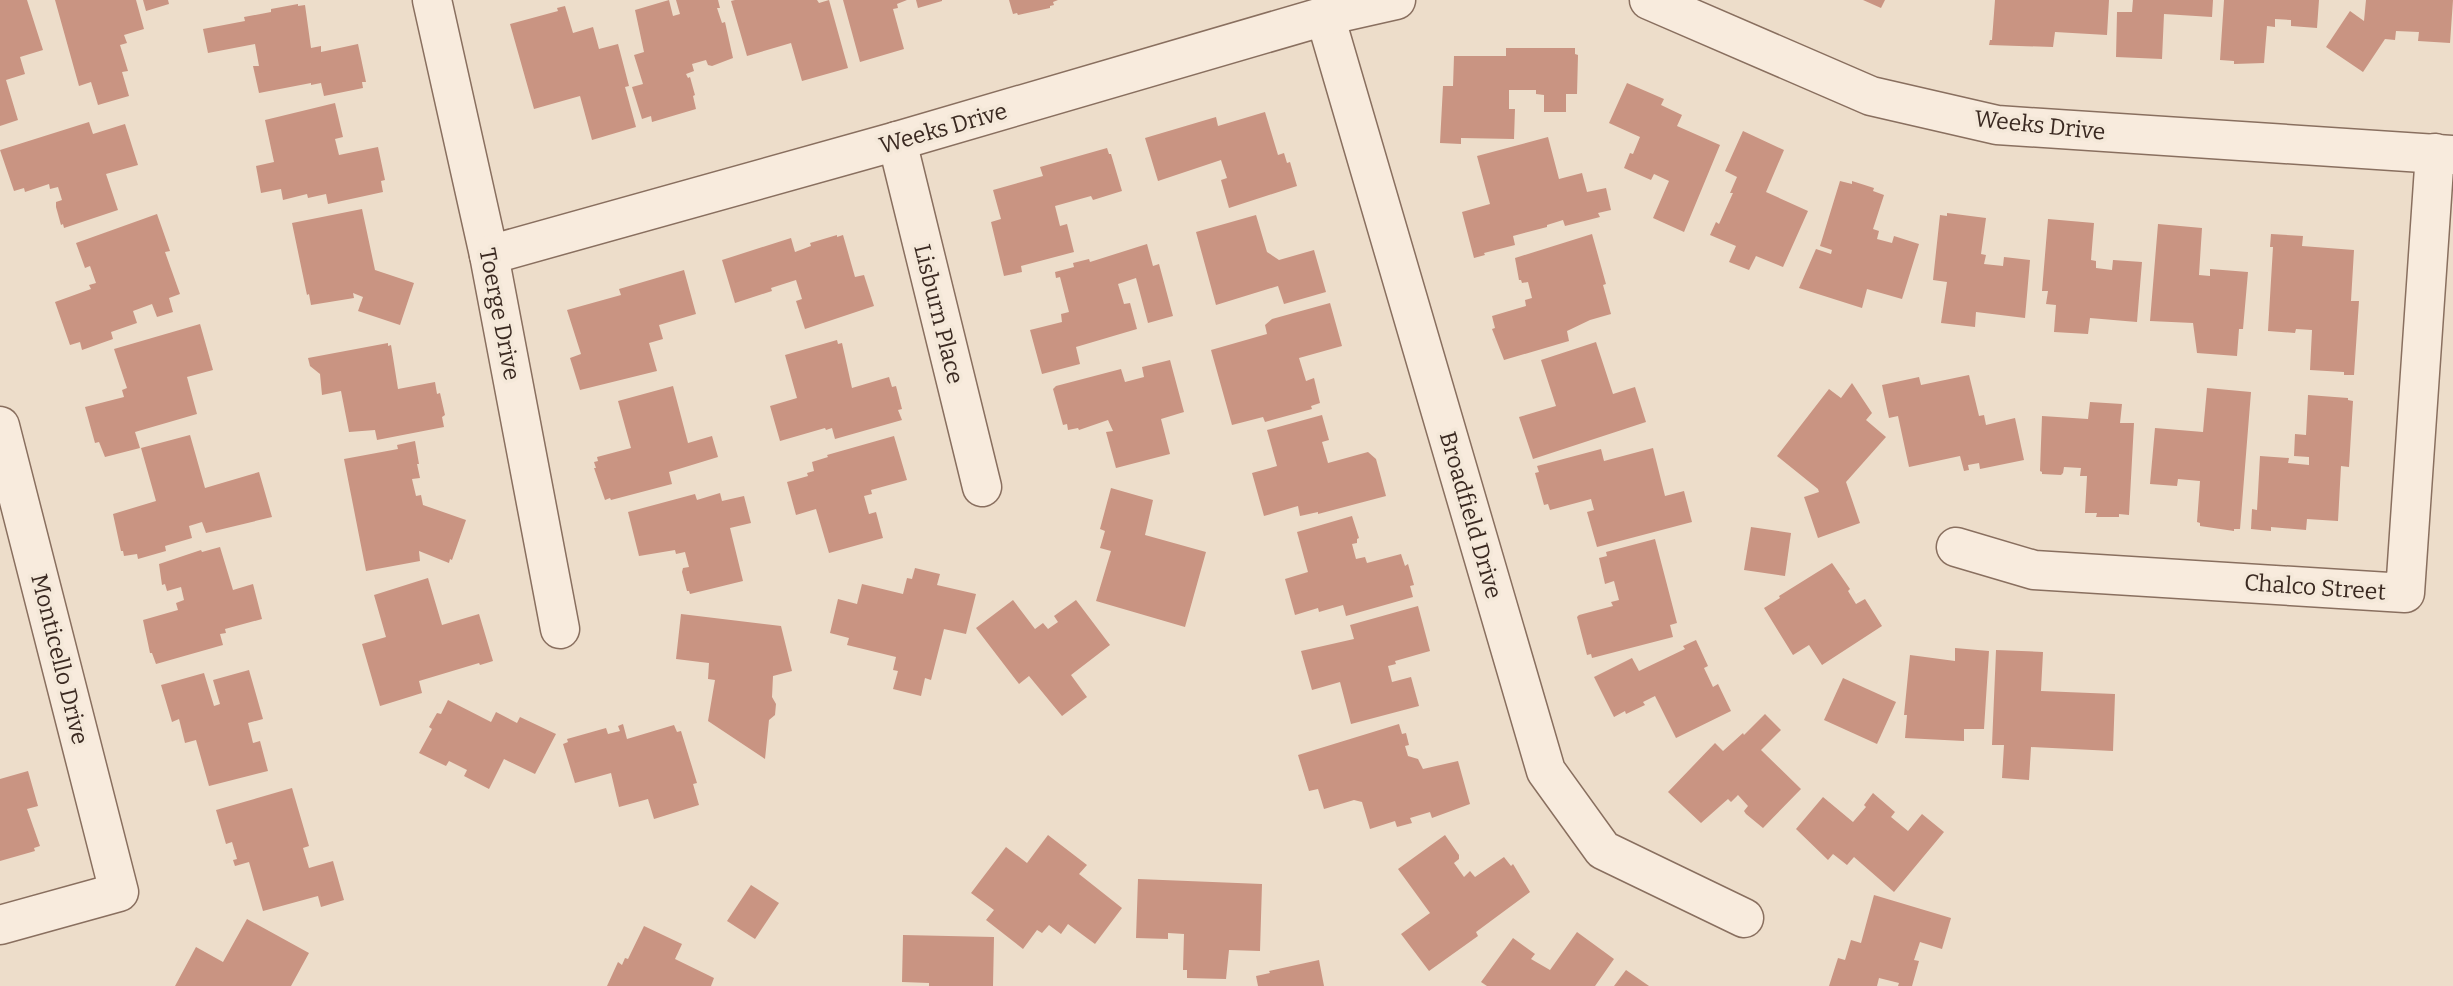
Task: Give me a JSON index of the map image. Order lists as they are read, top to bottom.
{
  "streets": {
    "street": [
      "Weeks Drive",
      "Toerge Drive",
      "Lisburn Place",
      "Broadfield Drive",
      "Chalco Street",
      "Monticello Drive"
    ]
  },
  "crossings": [
    ["Weeks Drive", "Toerge Drive"],
    ["Weeks Drive", "Lisburn Place"],
    ["Weeks Drive", "Broadfield Drive"],
    ["Weeks Drive", "Chalco Street"]
  ]
}
